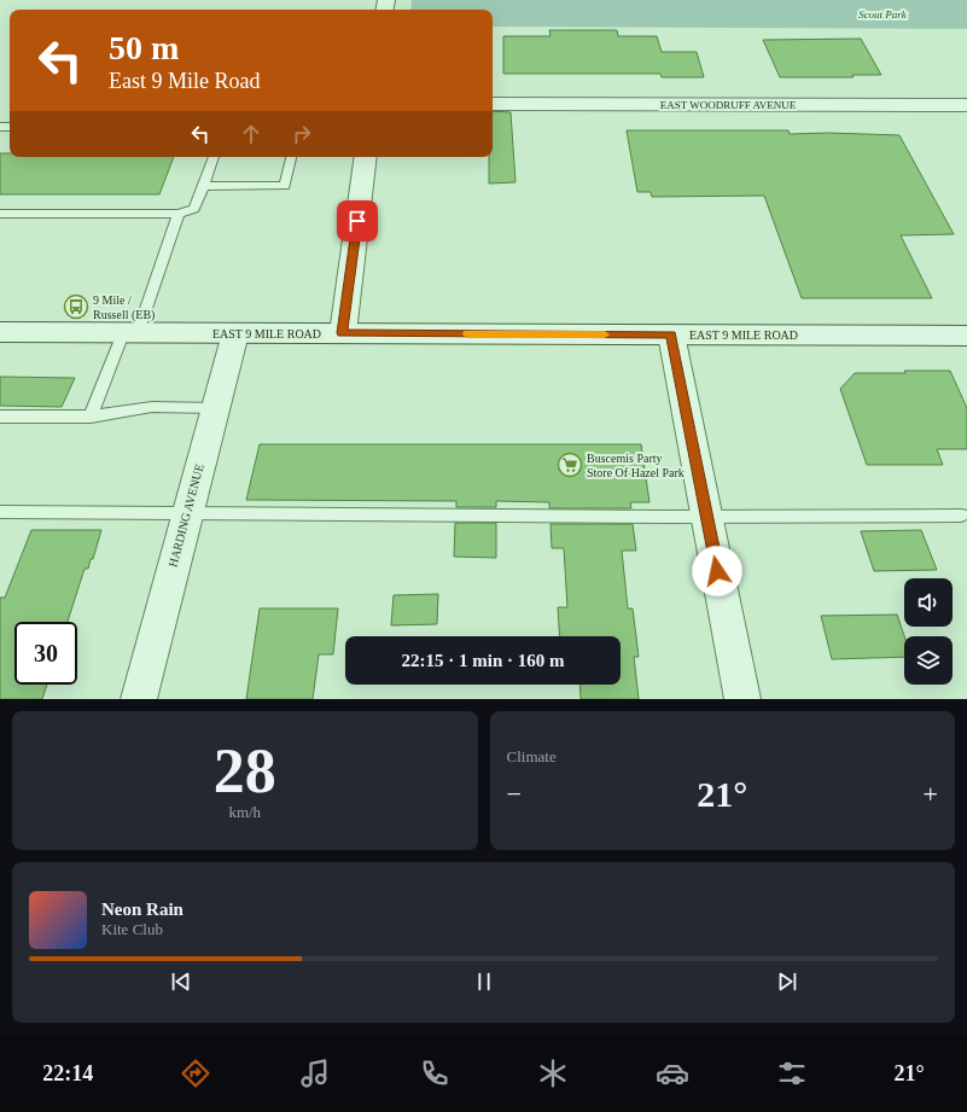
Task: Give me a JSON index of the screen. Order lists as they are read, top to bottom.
{
  "streets": {
    "street": ["EAST WOODRUFF AVENUE", "EAST 9 MILE ROAD", "HARDING AVENUE"]
  },
  "crossings": [
    ["EAST 9 MILE ROAD", "HARDING AVENUE"]
  ],
  "parks": ["Scout Park"],
  "places": {
    "bus stop": ["9 Mile / Russell (EB)"],
    "supermarket": ["Buscemis Party Store Of Hazel Park"]
  },
  "page": {
    "turn": ["50 m", "East 9 Mile Road"],
    "limit": "30",
    "trip": "22:15 · 1 min · 160 m",
    "tile": [
      ["28", "km/h"],
      "Climate"
    ],
    "heat": ["−", "21°", "+"],
    "song": ["Neon Rain", "Kite Club"],
    "tabs": ["22:14", "21°"]
  }
}
